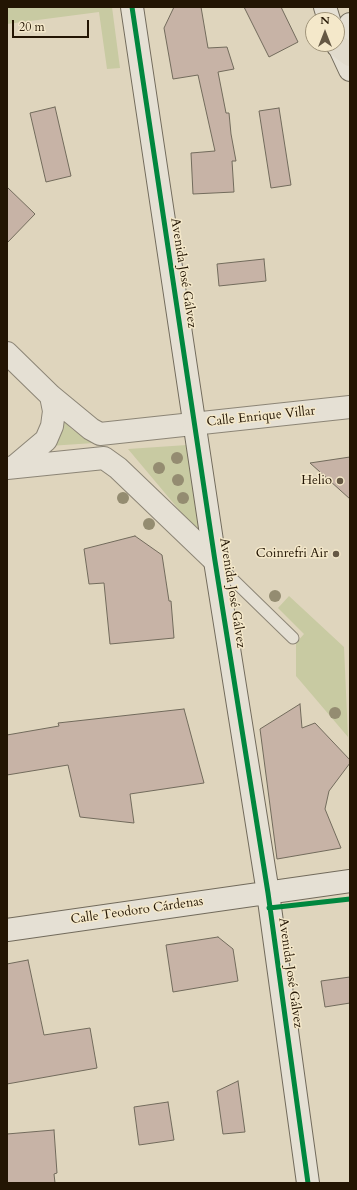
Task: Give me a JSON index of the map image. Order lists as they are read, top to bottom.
{
  "streets": {
    "street": ["Avenida José Gálvez", "Calle Enrique Villar", "Calle Teodoro Cárdenas"]
  },
  "crossings": [
    ["Avenida José Gálvez", "Calle Enrique Villar"],
    ["Avenida José Gálvez", "Calle Teodoro Cárdenas"]
  ],
  "places": ["Helio", "Coinrefri Air"],
  "scale_bar": "20 m",
  "north": "top"
}
